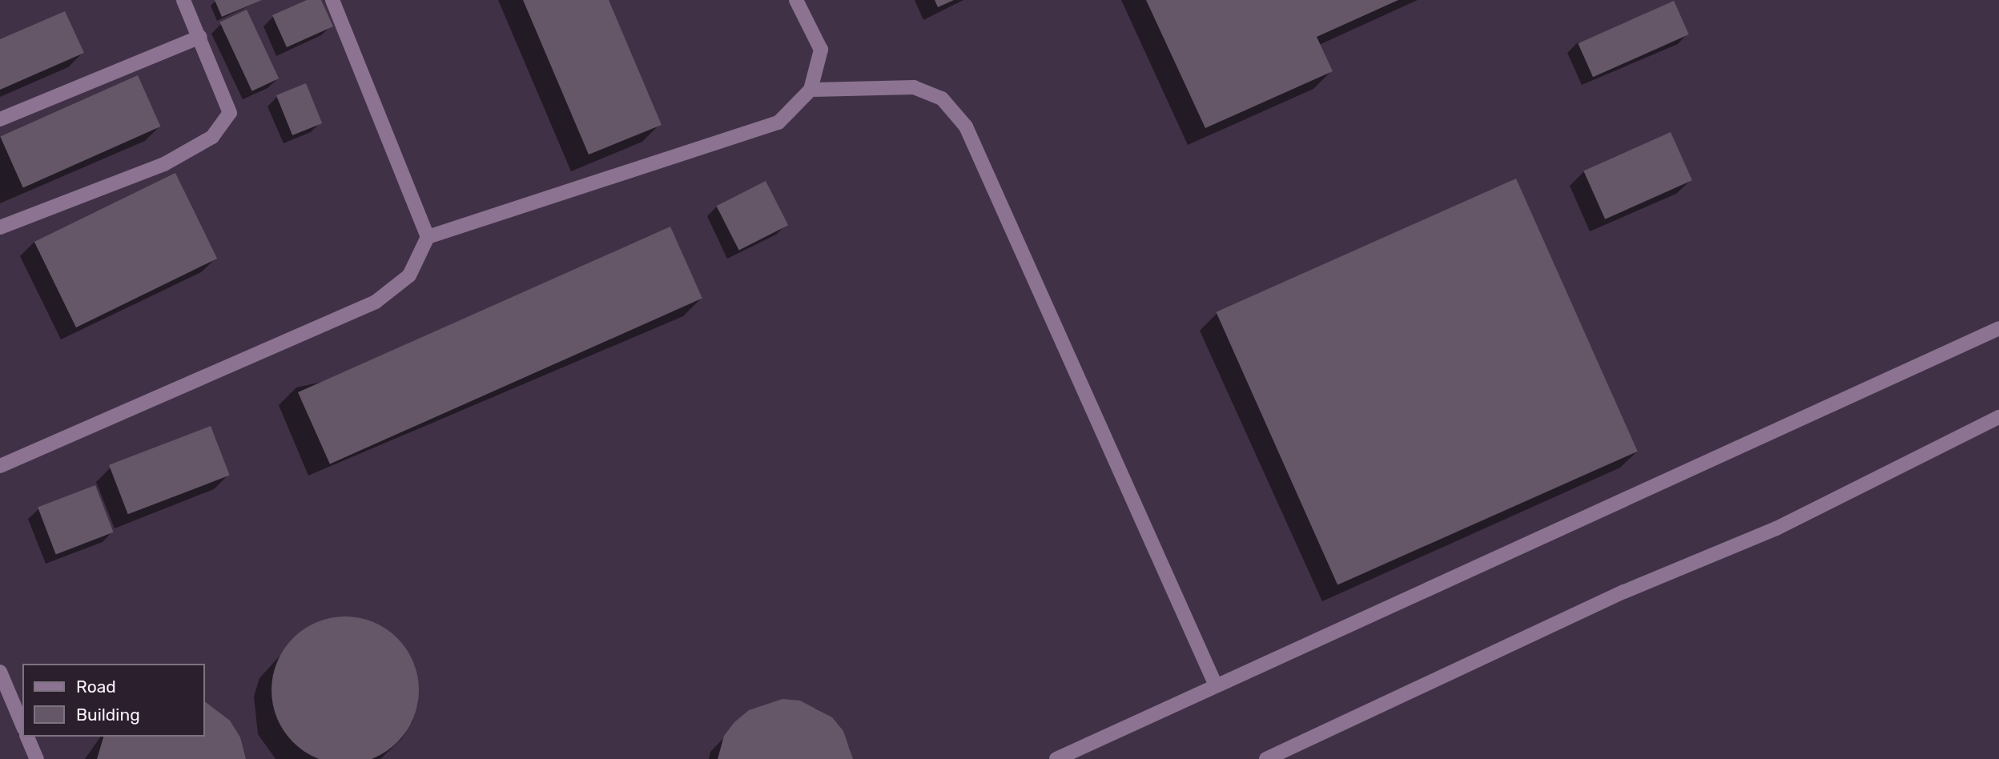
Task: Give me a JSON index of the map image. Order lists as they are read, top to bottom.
{
  "legend": ["Road", "Building"]
}
